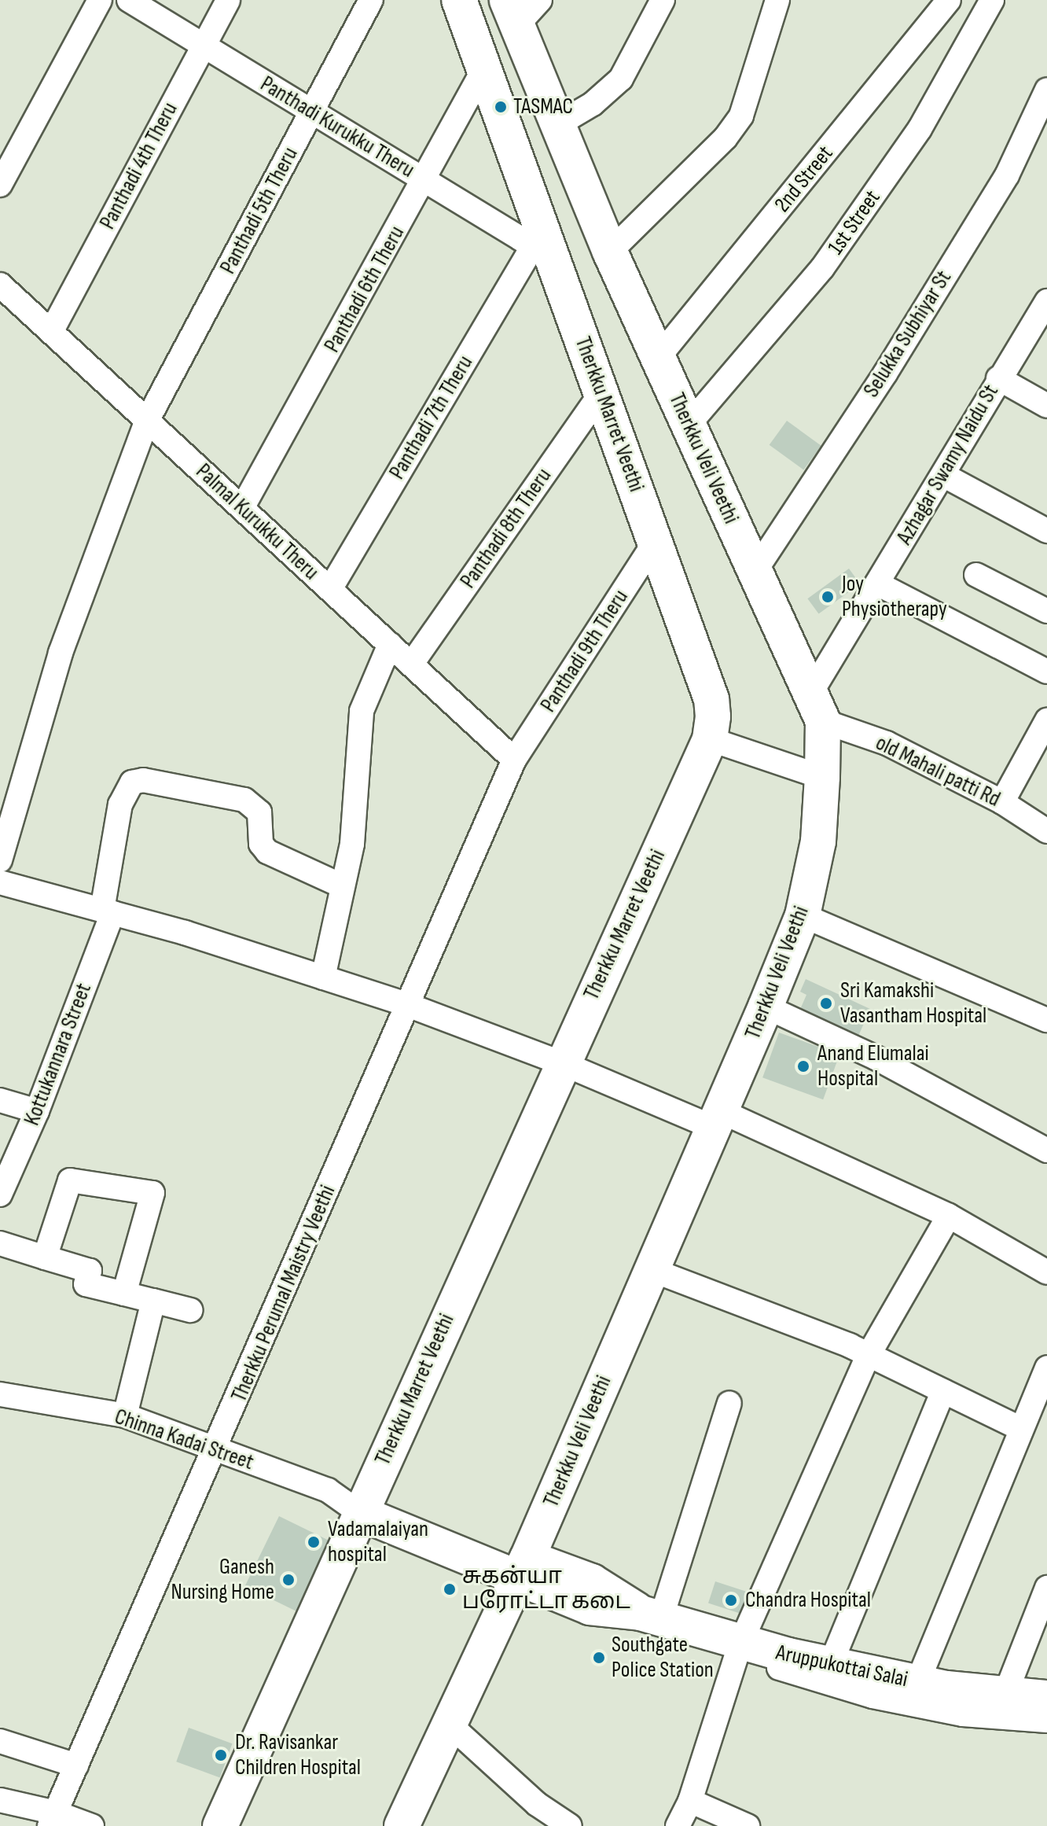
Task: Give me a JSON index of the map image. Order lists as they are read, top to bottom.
{
  "streets": {
    "main road": ["Therkku Marret Veethi", "Therkku Veli Veethi", "Aruppukottai Salai"],
    "street": [
      "Panthadi Kurukku Theru",
      "Panthadi 4th Theru",
      "2nd Street",
      "Panthadi 5th Theru",
      "1st Street",
      "Panthadi 6th Theru",
      "Selukka Subhiyar St",
      "Panthadi 7th Theru",
      "Azhagar Swamy Naidu St",
      "Palmal Kurukku Theru",
      "Panthadi 8th Theru",
      "Panthadi 9th Theru",
      "old Mahali patti Rd",
      "Kottukannara Street",
      "Therkku Perumal Maistry Veethi",
      "Chinna Kadai Street"
    ]
  },
  "crossings": [
    ["Panthadi Kurukku Theru", "Panthadi 4th Theru"],
    ["Panthadi Kurukku Theru", "Panthadi 5th Theru"],
    ["Panthadi Kurukku Theru", "Panthadi 6th Theru"],
    ["Panthadi Kurukku Theru", "Therkku Marret Veethi"],
    ["Panthadi Kurukku Theru", "Panthadi 7th Theru"],
    ["Panthadi 4th Theru", "Palmal Kurukku Theru"],
    ["2nd Street", "Therkku Veli Veethi"],
    ["Panthadi 5th Theru", "Palmal Kurukku Theru"],
    ["1st Street", "Therkku Veli Veethi"],
    ["Panthadi 6th Theru", "Therkku Marret Veethi"],
    ["Panthadi 6th Theru", "Palmal Kurukku Theru"],
    ["Selukka Subhiyar St", "Therkku Veli Veethi"],
    ["Therkku Marret Veethi", "Panthadi 7th Theru"],
    ["Therkku Marret Veethi", "Panthadi 8th Theru"],
    ["Therkku Marret Veethi", "Panthadi 9th Theru"],
    ["Therkku Marret Veethi", "Chinna Kadai Street"],
    ["Therkku Marret Veethi", "Aruppukottai Salai"],
    ["Panthadi 7th Theru", "Palmal Kurukku Theru"],
    ["Therkku Veli Veethi", "Azhagar Swamy Naidu St"],
    ["Therkku Veli Veethi", "old Mahali patti Rd"],
    ["Therkku Veli Veethi", "Aruppukottai Salai"],
    ["Azhagar Swamy Naidu St", "old Mahali patti Rd"],
    ["Palmal Kurukku Theru", "Panthadi 8th Theru"],
    ["Palmal Kurukku Theru", "Panthadi 9th Theru"],
    ["Palmal Kurukku Theru", "Therkku Perumal Maistry Veethi"],
    ["Panthadi 9th Theru", "Therkku Perumal Maistry Veethi"],
    ["Therkku Perumal Maistry Veethi", "Chinna Kadai Street"],
    ["Chinna Kadai Street", "Aruppukottai Salai"]
  ],
  "places": [
    "TASMAC",
    "Joy Physiotherapy",
    "Sri Kamakshi Vasantham Hospital",
    "Anand Elumalai Hospital",
    "Vadamalaiyan hospital",
    "Ganesh Nursing Home",
    "சுகன்யா பரோட்டா கடை",
    "Chandra Hospital",
    "Southgate Police Station",
    "Dr. Ravisankar Children Hospital"
  ]
}
